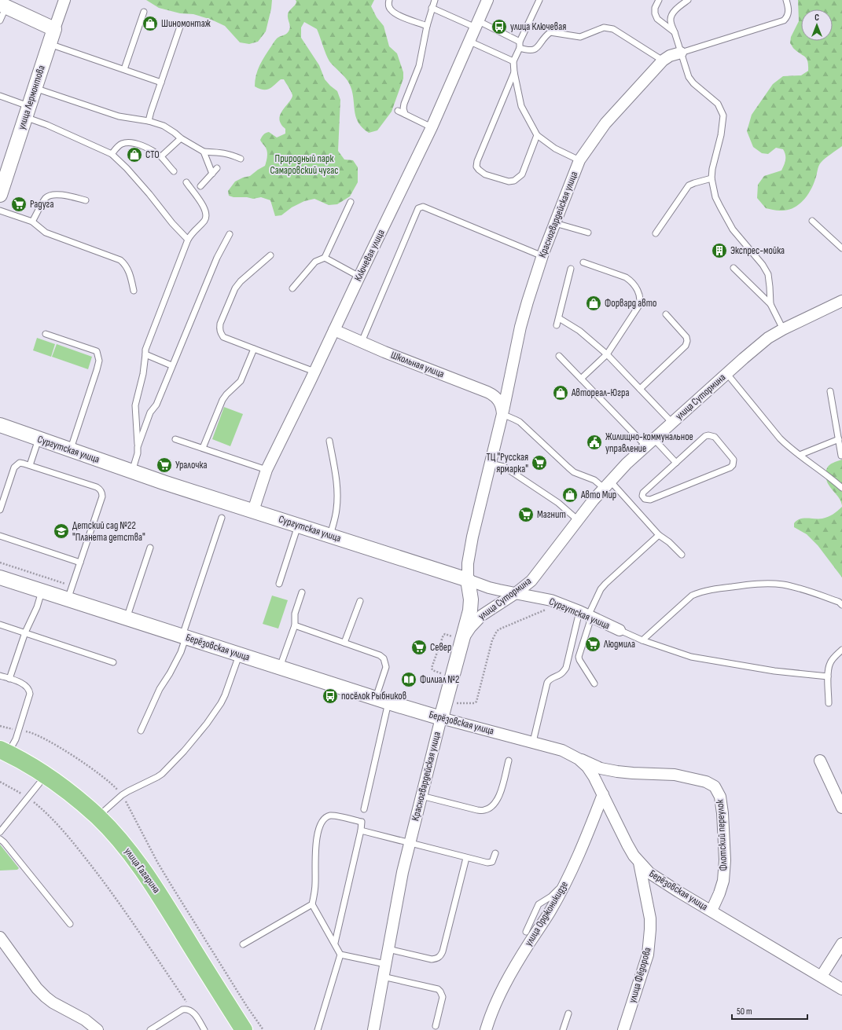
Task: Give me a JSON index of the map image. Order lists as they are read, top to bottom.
{
  "streets": {
    "main road": ["улица Гагарина"],
    "street": [
      "улица Лермонтова",
      "Красногвардейская улица",
      "Ключевая улица",
      "Школьная улица",
      "улица Сутормина",
      "Сургутская улица",
      "Берёзовская улица",
      "Флотский переулок",
      "улица Орджоникидзе",
      "улица Фёдорова"
    ]
  },
  "crossings": [
    ["Красногвардейская улица", "Школьная улица"],
    ["Красногвардейская улица", "улица Сутормина"],
    ["Красногвардейская улица", "Сургутская улица"],
    ["Красногвардейская улица", "Берёзовская улица"],
    ["Ключевая улица", "Школьная улица"],
    ["Ключевая улица", "Сургутская улица"],
    ["улица Сутормина", "Сургутская улица"],
    ["Берёзовская улица", "Флотский переулок"],
    ["Берёзовская улица", "улица Орджоникидзе"],
    ["Берёзовская улица", "улица Фёдорова"]
  ],
  "parks": ["Природный парк Самаровский чугас"],
  "places": {
    "shop": [
      "Шиномонтаж",
      "СТО",
      "Форвард авто",
      "Автореал-Югра",
      "Авто Мир"
    ],
    "bus stop": ["улица Ключевая", "посёлок Рыбников"],
    "supermarket": [
      "Радуга",
      "ТЦ \"Русская ярмарка\"",
      "Уралочка",
      "Магнит",
      "Людмила",
      "Север"
    ],
    "building": ["Экспрес-мойка"],
    "public building": ["Жилищно-коммунальное управление"],
    "school or university": ["Детский сад №22 \"Планета детства\""],
    "library": ["Филиал №2"]
  },
  "scale_bar": "50 m",
  "north": "top"
}
